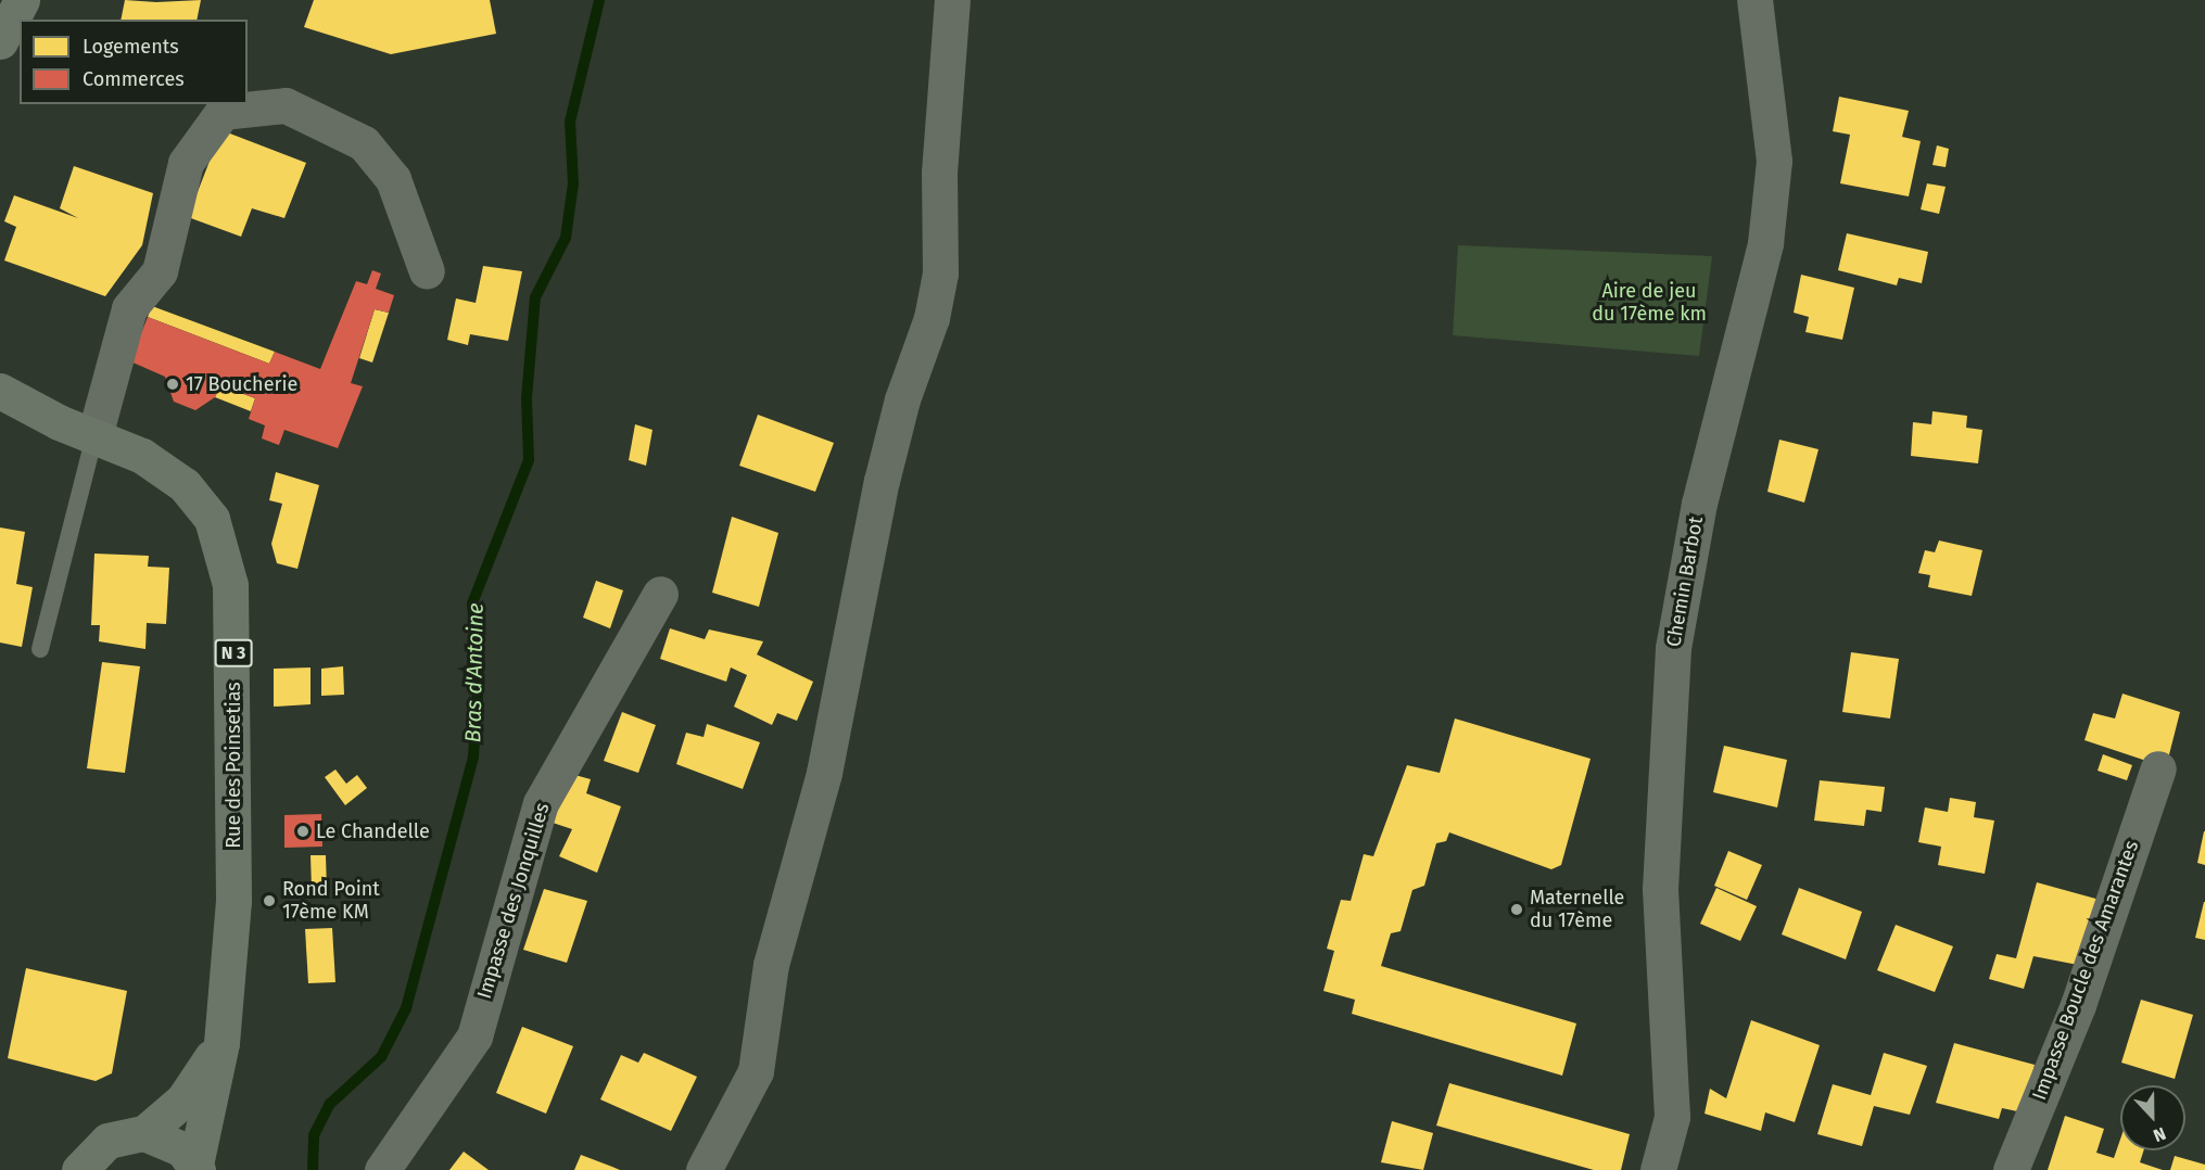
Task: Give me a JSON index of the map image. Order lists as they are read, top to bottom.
{
  "streets": {
    "main road": ["N 3", "Rue des Poinsetias"],
    "street": ["Chemin Barbot", "Impasse des Jonquilles", "Impasse Boucle des Amarantes"]
  },
  "crossings": [
    ["N 3", "Rue des Poinsetias"]
  ],
  "water": ["Bras d'Antoine"],
  "parks": ["Aire de jeu du 17ème km"],
  "places": [
    "17 Boucherie",
    "Le Chandelle",
    "Rond Point 17ème KM",
    "Maternelle du 17ème"
  ],
  "legend": ["Logements", "Commerces"],
  "north": "bottom"
}
